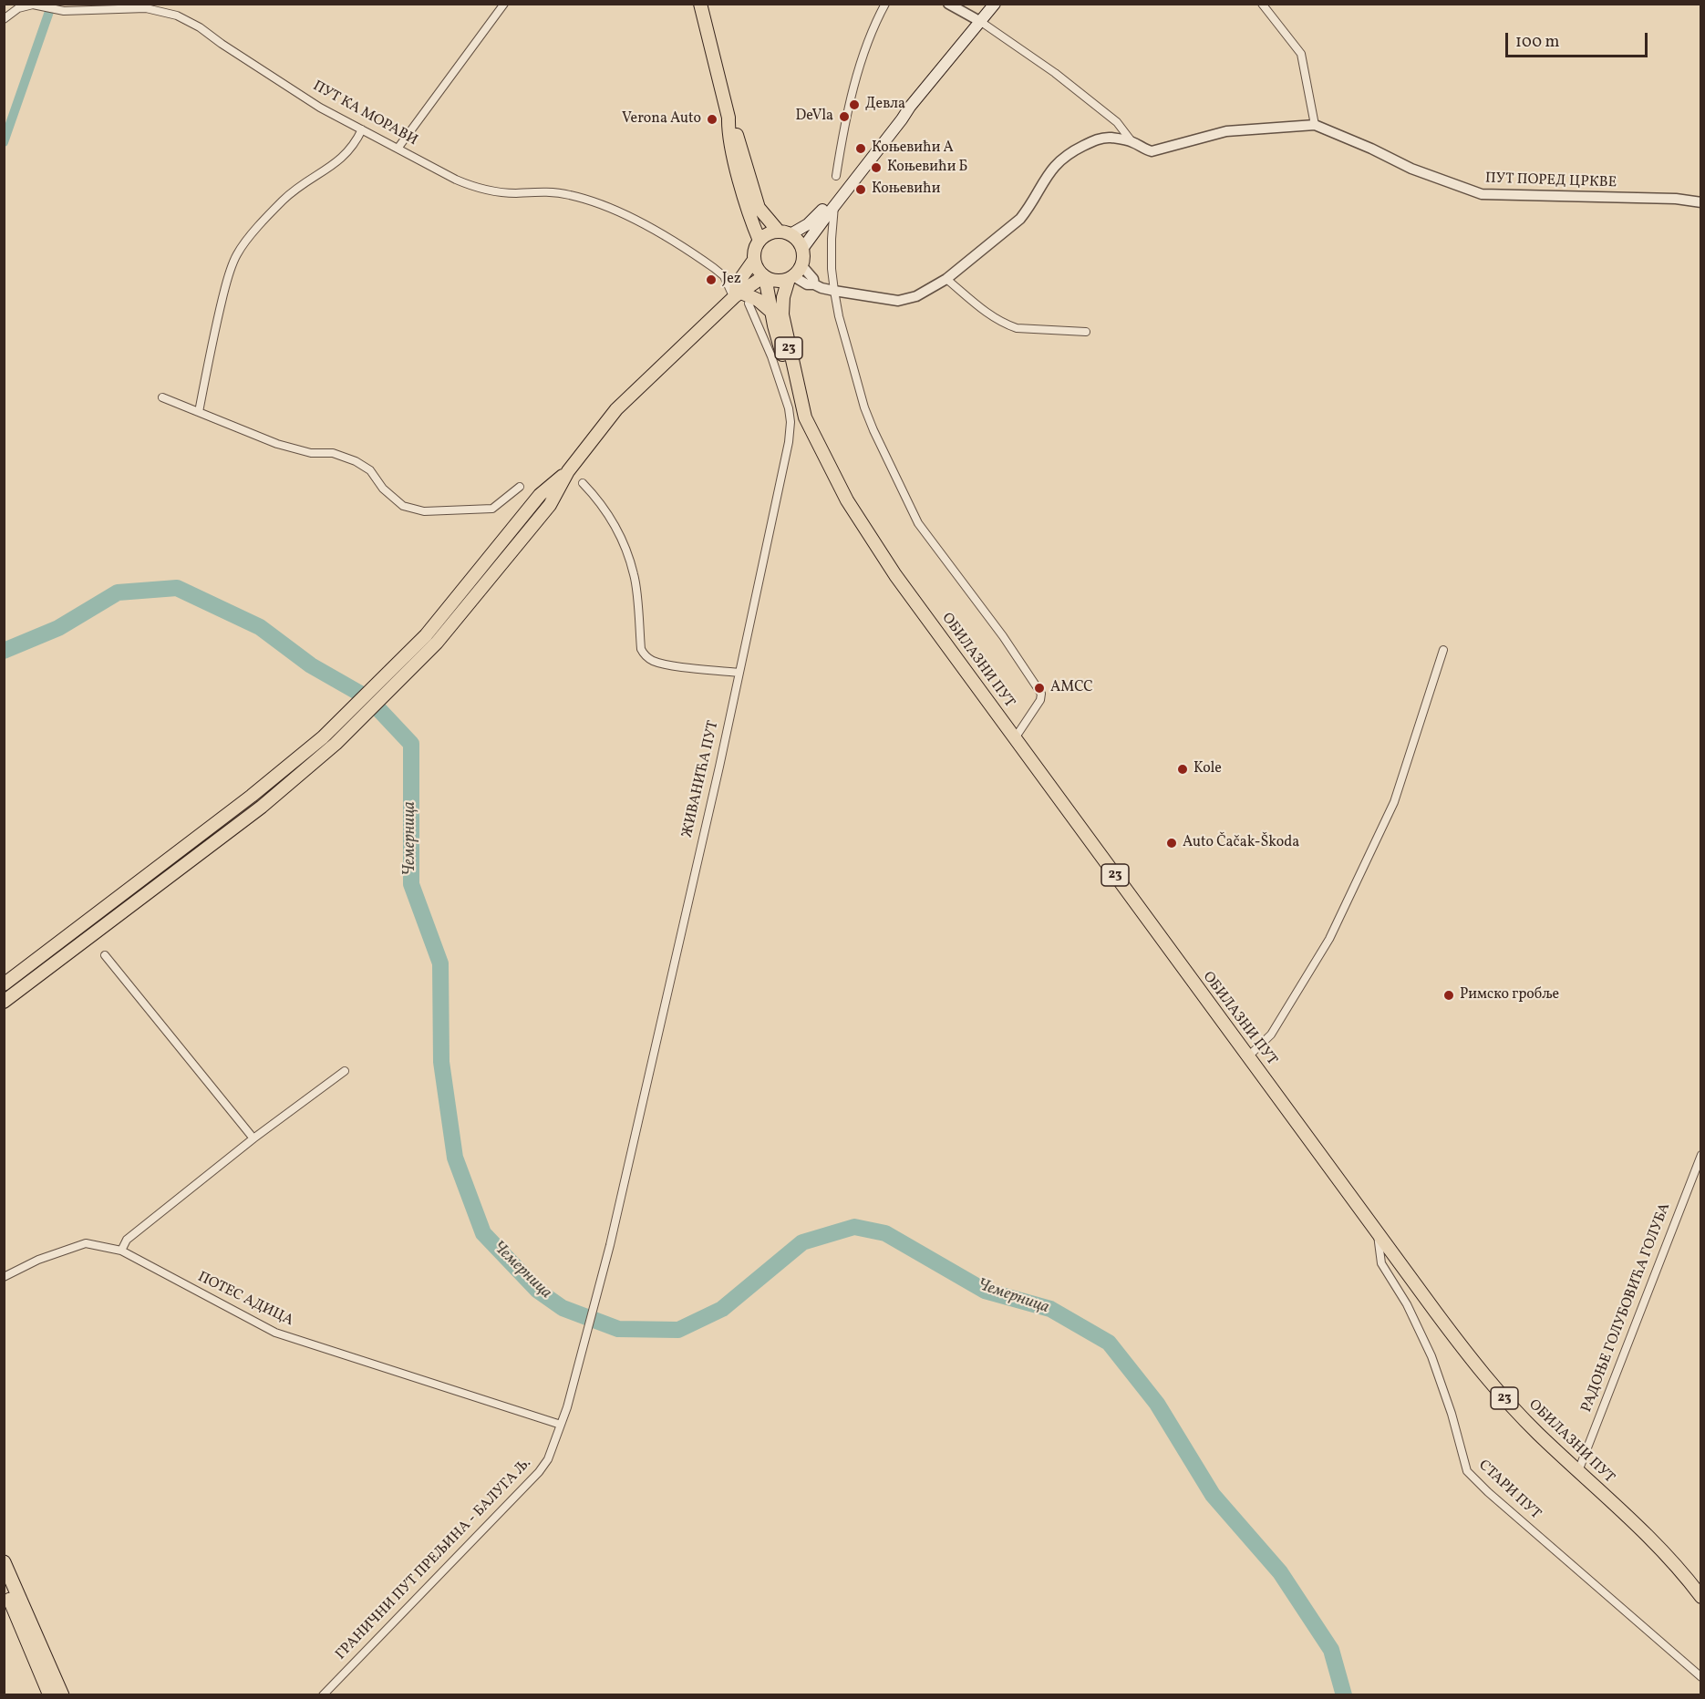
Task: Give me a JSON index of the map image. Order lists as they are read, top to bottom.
{
  "streets": {
    "main road": ["23", "ОБИЛАЗНИ ПУТ"],
    "street": [
      "ПУТ КА МОРАВИ",
      "ПУТ ПОРЕД ЦРКВЕ",
      "ЖИВАНИЋА ПУТ",
      "ПОТЕС АДИЦА",
      "РАДОЊЕ ГОЛУБОВИЋА ГОЛУБА",
      "СТАРИ ПУТ",
      "ГРАНИЧНИ ПУТ ПРЕЉИНА - БАЛУГА Љ."
    ]
  },
  "crossings": [
    ["ПУТ ПОРЕД ЦРКВЕ", "23"],
    ["23", "ОБИЛАЗНИ ПУТ"],
    ["23", "ЖИВАНИЋА ПУТ"],
    ["ОБИЛАЗНИ ПУТ", "ЖИВАНИЋА ПУТ"],
    ["ОБИЛАЗНИ ПУТ", "РАДОЊЕ ГОЛУБОВИЋА ГОЛУБА"],
    ["ОБИЛАЗНИ ПУТ", "СТАРИ ПУТ"],
    ["ЖИВАНИЋА ПУТ", "ГРАНИЧНИ ПУТ ПРЕЉИНА - БАЛУГА Љ."],
    ["ПОТЕС АДИЦА", "ГРАНИЧНИ ПУТ ПРЕЉИНА - БАЛУГА Љ."]
  ],
  "water": ["Чемерница"],
  "places": [
    "Девла",
    "DeVla",
    "Verona Auto",
    "Коњевићи А",
    "Коњевићи Б",
    "Коњевићи",
    "Jez",
    "АМСС",
    "Kole",
    "Auto Čačak-Škoda",
    "Римско гробље"
  ],
  "scale_bar": "100 m"
}
